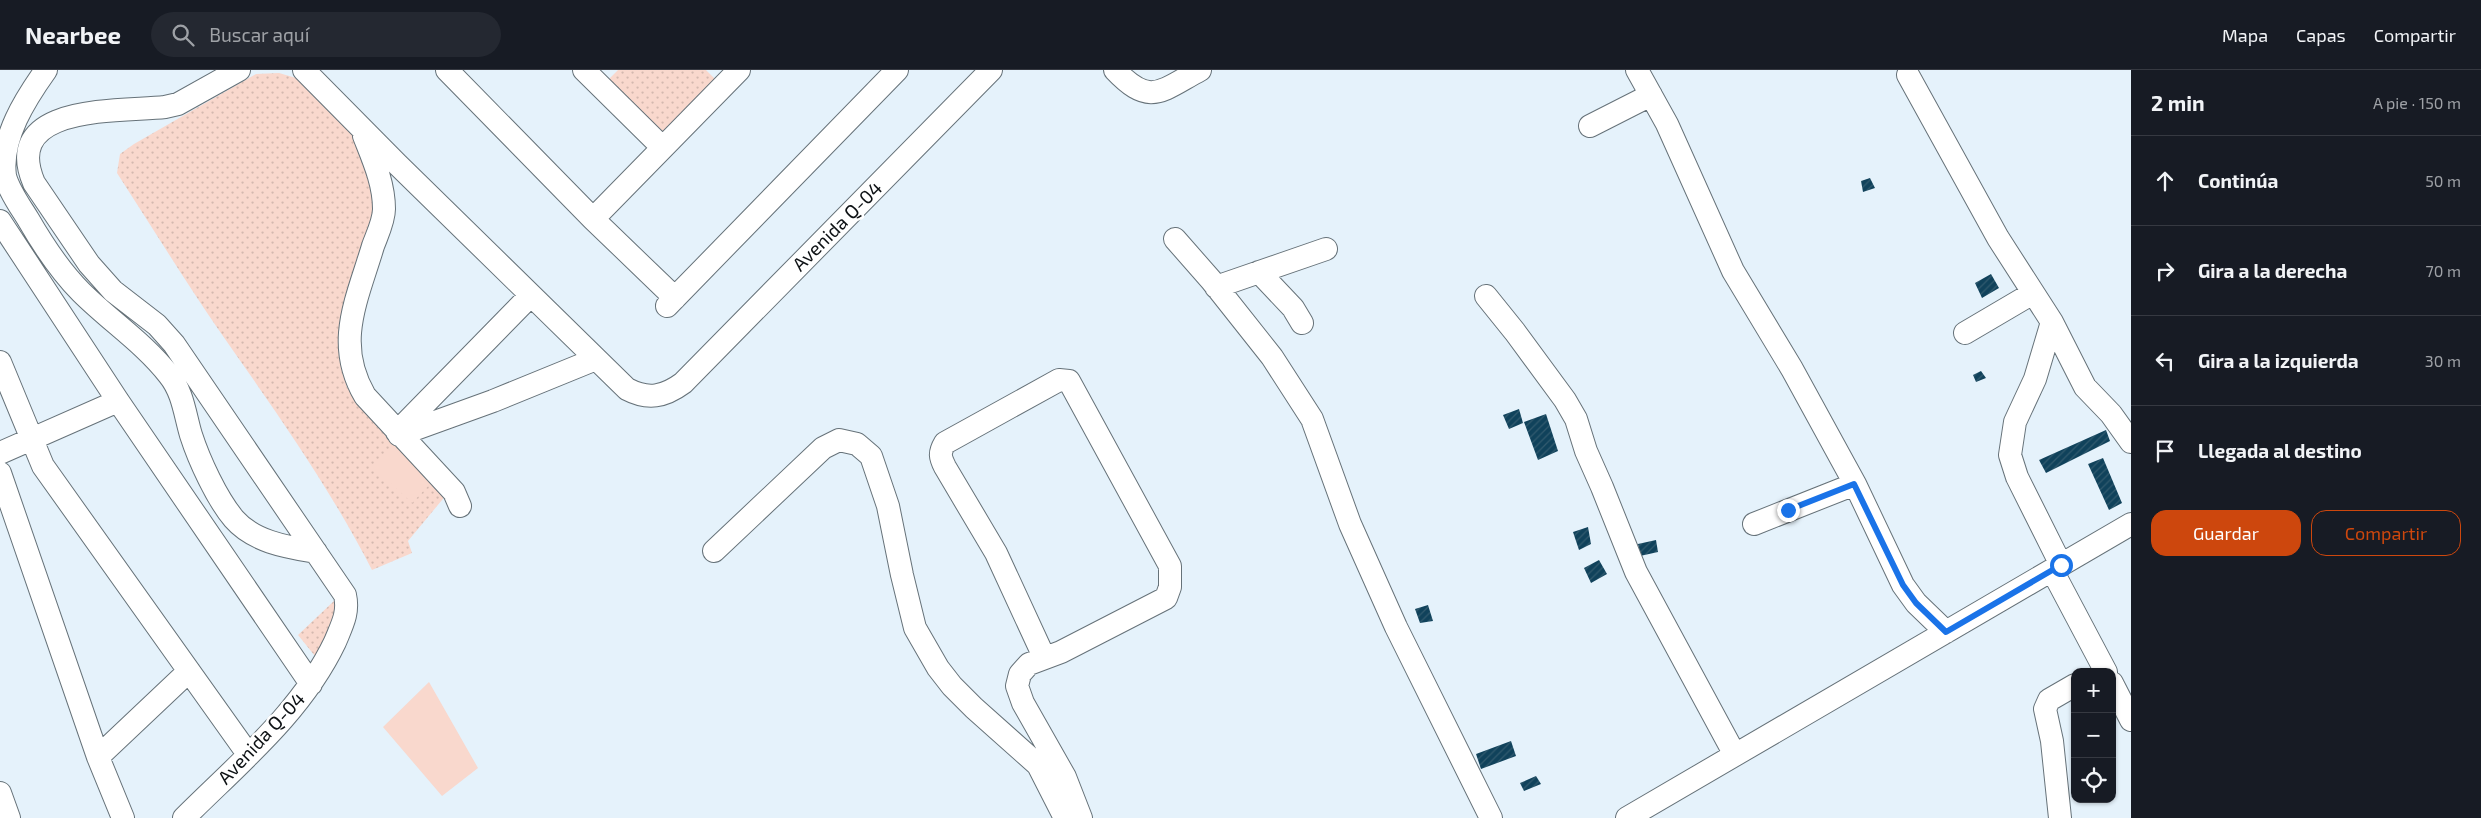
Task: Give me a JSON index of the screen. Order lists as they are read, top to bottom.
{
  "streets": {
    "street": ["Avenida Q-04"]
  },
  "page": {
    "header": "Nearbee",
    "search": "Buscar aquí",
    "nav": ["Mapa", "Capas", "Compartir"],
    "heading": ["2 min", "A pie · 150 m"],
    "list": [
      ["Continúa", "50 m"],
      ["Gira a la derecha", "70 m"],
      ["Gira a la izquierda", "30 m"],
      "Llegada al destino"
    ],
    "buttons": ["Guardar", "Compartir"],
    "map_buttons": ["+", "−"]
  }
}
